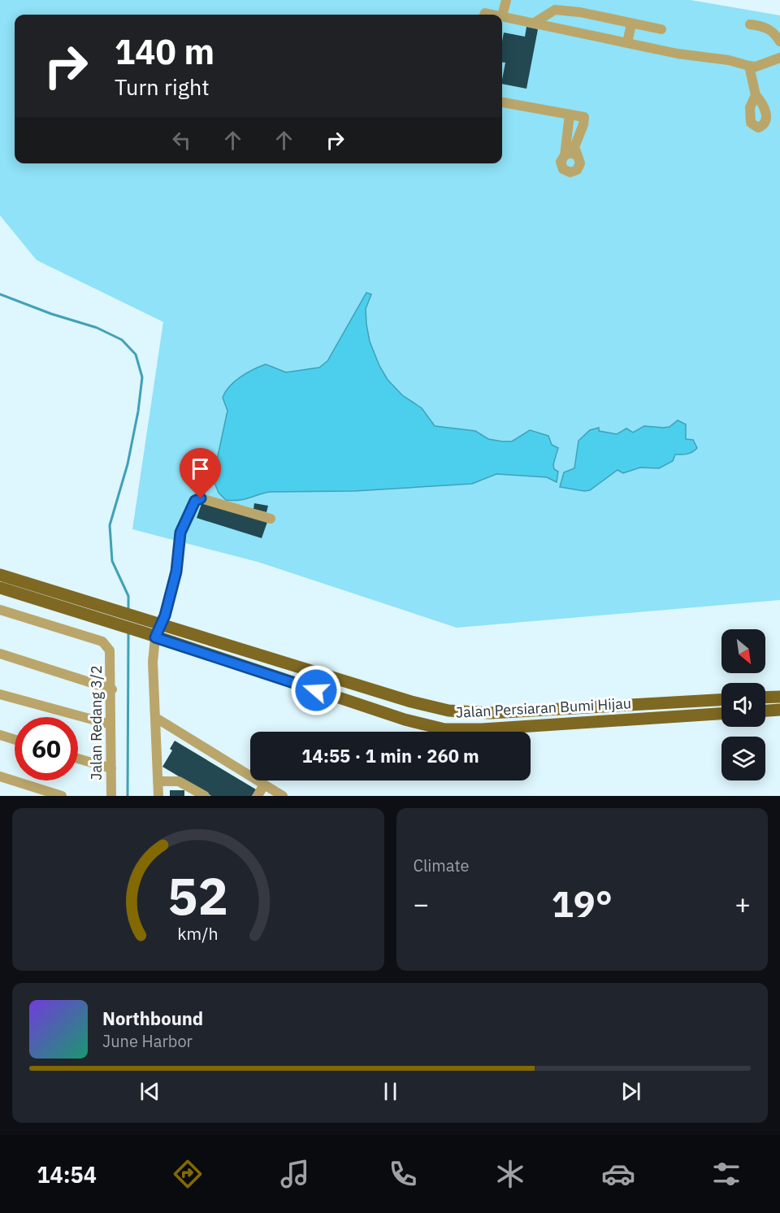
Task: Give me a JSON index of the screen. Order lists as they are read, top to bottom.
{
  "streets": {
    "main road": ["Jalan Persiaran Bumi Hijau"],
    "street": ["Jalan Redang 3/2"]
  },
  "north": "bottom right",
  "page": {
    "turn": ["140 m", "Turn right"],
    "limit": "60",
    "trip": "14:55 · 1 min · 260 m",
    "tile": "Climate",
    "heat": ["−", "19°", "+"],
    "song": ["Northbound", "June Harbor"],
    "tabs": "14:54",
    "gauge": ["52", "km/h"]
  }
}
